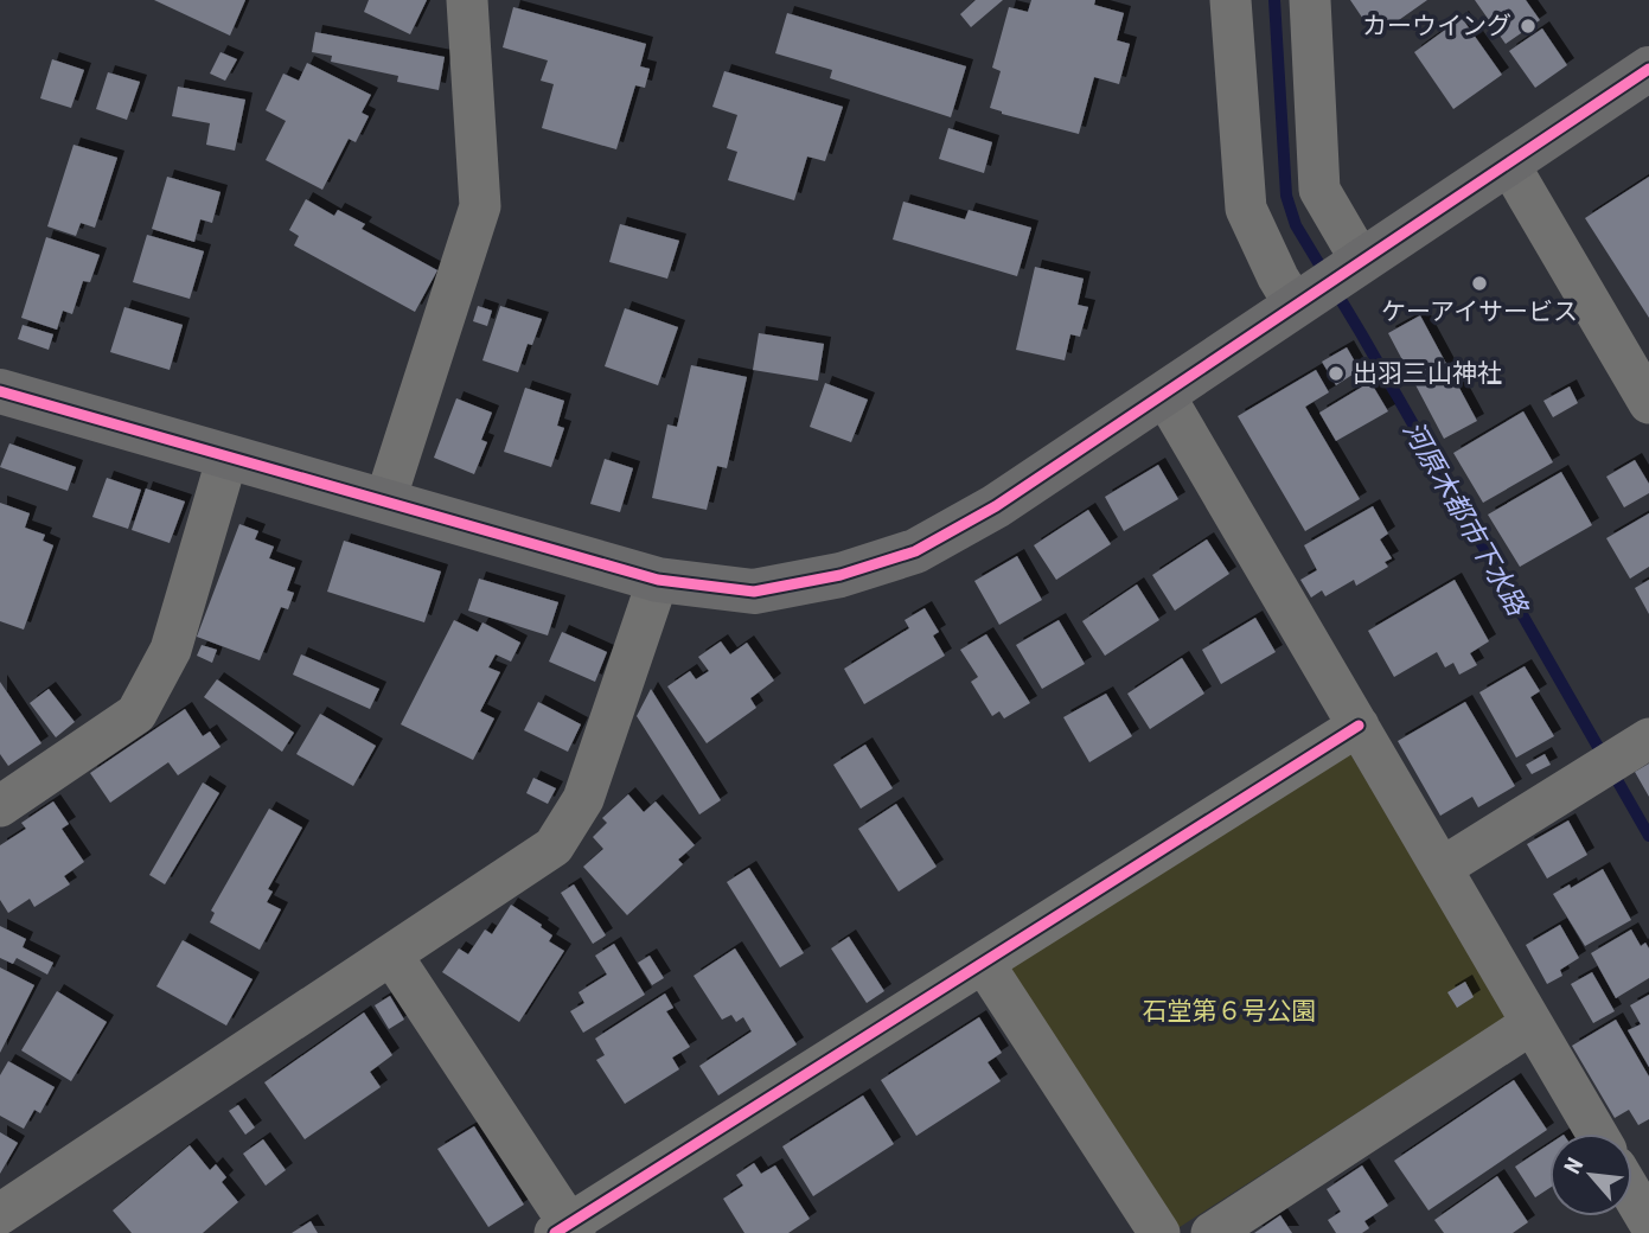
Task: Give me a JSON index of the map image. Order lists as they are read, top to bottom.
{
  "water": ["河原木都市下水路"],
  "parks": ["石堂第６号公園"],
  "places": ["カーウイング", "ケーアイサービス", "出羽三山神社"],
  "north": "top left"
}
